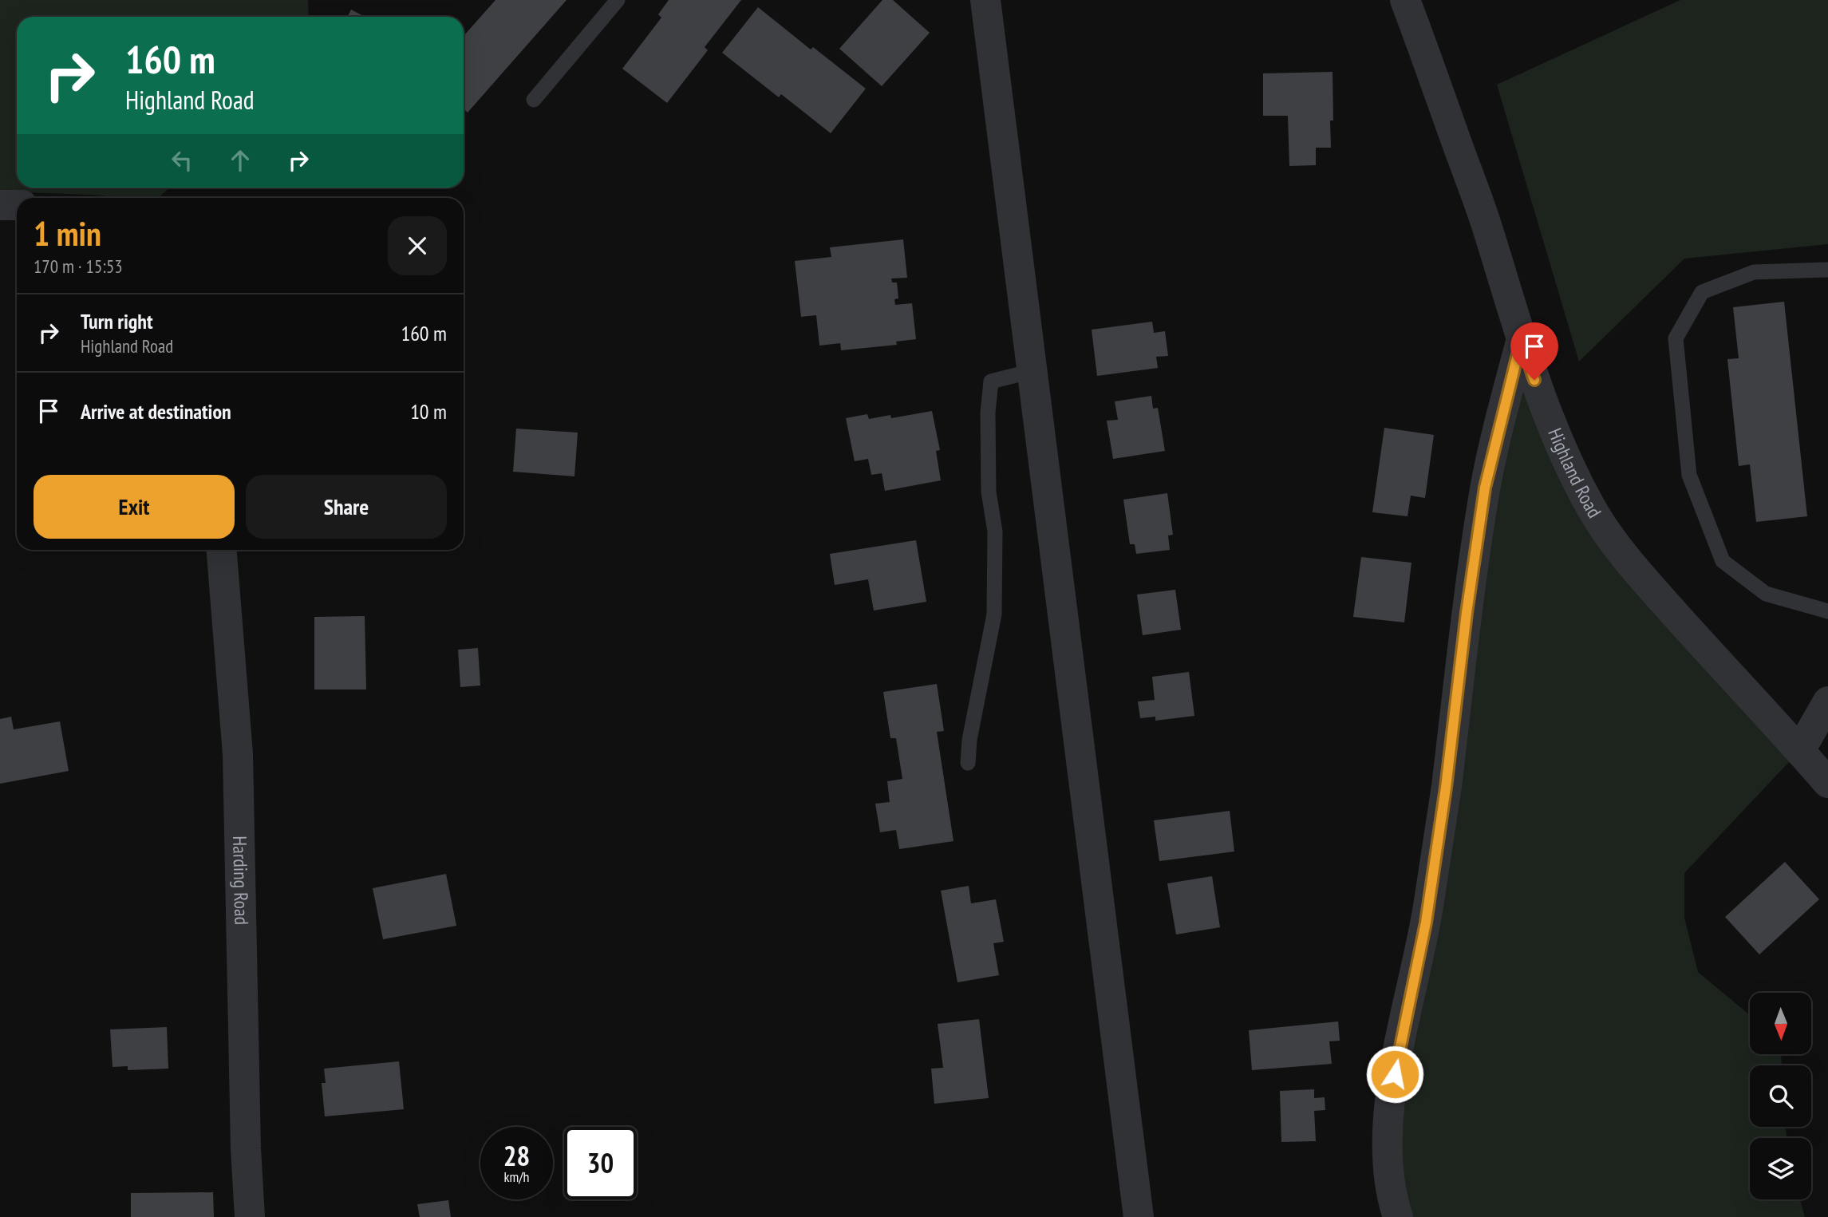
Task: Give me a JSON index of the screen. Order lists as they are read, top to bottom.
{
  "streets": {
    "street": ["Highland Road", "Harding Road"]
  },
  "north": "bottom",
  "page": {
    "turn": ["160 m", "Highland Road"],
    "heading": ["1 min", "170 m · 15:53"],
    "list": [
      {
        "name": "Turn right",
        "note": "Highland Road",
        "value": "160 m"
      },
      {
        "name": "Arrive at destination",
        "value": "10 m"
      }
    ],
    "buttons": ["Exit", "Share"],
    "speed": "28 km/h",
    "limit": "30"
  }
}
